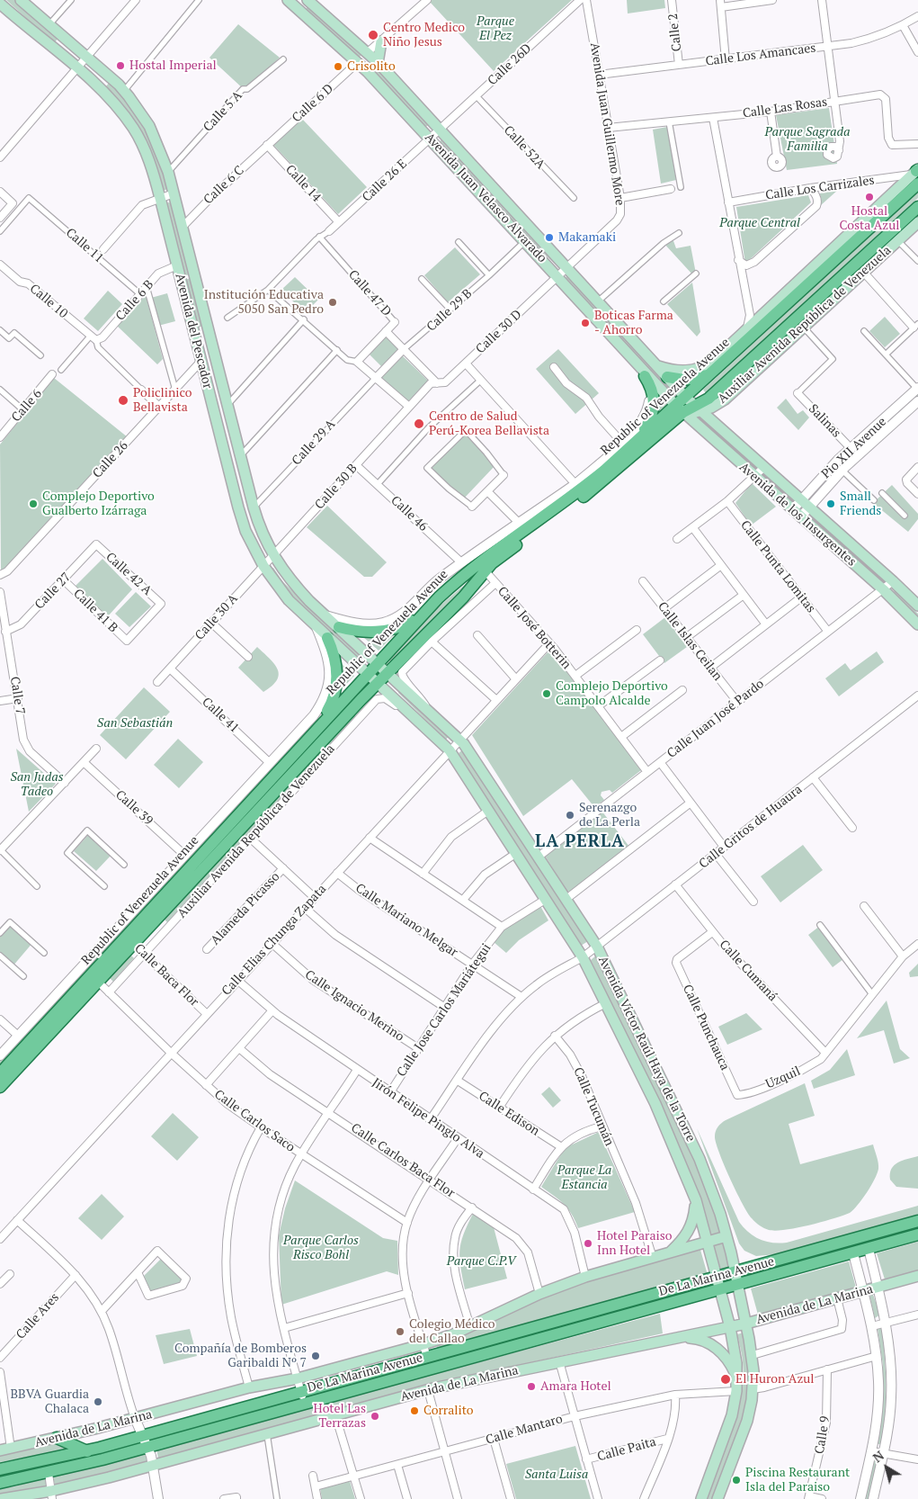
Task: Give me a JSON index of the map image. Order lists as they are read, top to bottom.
{
  "streets": {
    "main road": [
      "Avenida Juan Velasco Alvarado",
      "Auxiliar Avenida República de Venezuela",
      "Avenida del Pescador",
      "Republic of Venezuela Avenue",
      "Avenida de los Insurgentes",
      "Avenida Víctor Raúl Haya de la Torre",
      "De La Marina Avenue",
      "Avenida de La Marina"
    ],
    "street": [
      "Calle 2",
      "Calle Los Amancaes",
      "Calle 26D",
      "Calle 6 D",
      "Calle Las Rosas",
      "Calle 5 A",
      "Avenida Juan Guillermo More",
      "Calle 52A",
      "Calle 26 E",
      "Calle 14",
      "Calle 6 C",
      "Calle Los Carrizales",
      "Calle 11",
      "Calle 47 D",
      "Calle 6 B",
      "Calle 10",
      "Calle 29 B",
      "Calle 30 D",
      "Calle 6",
      "Salinas",
      "Calle 29 A",
      "Pio XII Avenue",
      "Calle 26",
      "Calle 30 B",
      "Calle 46",
      "Calle Punta Lomitas",
      "Calle 42 A",
      "Calle 27",
      "Calle 41 B",
      "Calle 30 A",
      "Calle José Botterin",
      "Calle Islas Ceilan",
      "Calle 7",
      "Calle 41",
      "Calle Juan José Pardo",
      "Calle 39",
      "Calle Gritos de Huaura",
      "Alameda Picasso",
      "Calle Mariano Melgar",
      "Calle Elias Chunga Zapata",
      "Calle Cumaná",
      "Calle Baca Flor",
      "Calle Ignacio Merino",
      "Calle Jose Carlos Mariátegui",
      "Calle Punchauca",
      "Uzquil",
      "Calle Tucumán",
      "Calle Edison",
      "Jirón Felipe Pinglo Alva",
      "Calle Carlos Saco",
      "Calle Carlos Baca Flor",
      "Calle Ares",
      "Calle Mantaro",
      "Calle 9",
      "Calle Paita"
    ]
  },
  "crossings": [
    ["Calle 2", "Calle Los Amancaes"],
    ["Calle Los Amancaes", "Avenida Juan Guillermo More"],
    ["Calle 26D", "Calle 52A"],
    ["Calle 26D", "Calle 26 E"],
    ["Calle 26D", "Avenida Juan Velasco Alvarado"],
    ["Calle 6 D", "Calle 14"],
    ["Calle 6 D", "Calle 6 C"],
    ["Calle 6 D", "Avenida Juan Velasco Alvarado"],
    ["Calle Las Rosas", "Avenida Juan Guillermo More"],
    ["Calle 5 A", "Avenida del Pescador"],
    ["Avenida Juan Guillermo More", "Avenida Juan Velasco Alvarado"],
    ["Avenida Juan Guillermo More", "Calle 30 D"],
    ["Calle 26 E", "Calle 14"],
    ["Calle 26 E", "Avenida Juan Velasco Alvarado"],
    ["Calle 14", "Calle 6 C"],
    ["Calle 6 C", "Avenida del Pescador"],
    ["Calle Los Carrizales", "Republic of Venezuela Avenue"],
    ["Avenida Juan Velasco Alvarado", "Calle 29 B"],
    ["Avenida Juan Velasco Alvarado", "Calle 30 D"],
    ["Avenida Juan Velasco Alvarado", "Republic of Venezuela Avenue"],
    ["Avenida Juan Velasco Alvarado", "Avenida de los Insurgentes"],
    ["Calle 11", "Calle 6 B"],
    ["Calle 6 B", "Calle 10"],
    ["Calle 6 B", "Avenida del Pescador"],
    ["Calle 29 B", "Calle 29 A"],
    ["Auxiliar Avenida República de Venezuela", "Republic of Venezuela Avenue"],
    ["Auxiliar Avenida República de Venezuela", "Avenida de los Insurgentes"],
    ["Auxiliar Avenida República de Venezuela", "Calle Baca Flor"],
    ["Auxiliar Avenida República de Venezuela", "Avenida Víctor Raúl Haya de la Torre"],
    ["Auxiliar Avenida República de Venezuela", "Calle Carlos Saco"],
    ["Avenida del Pescador", "Republic of Venezuela Avenue"],
    ["Avenida del Pescador", "Calle 29 A"],
    ["Avenida del Pescador", "Calle 26"],
    ["Avenida del Pescador", "Calle 30 B"],
    ["Avenida del Pescador", "Calle 30 A"],
    ["Avenida del Pescador", "Avenida Víctor Raúl Haya de la Torre"],
    ["Calle 30 D", "Calle 30 B"],
    ["Republic of Venezuela Avenue", "Avenida de los Insurgentes"],
    ["Republic of Venezuela Avenue", "Calle José Botterin"],
    ["Republic of Venezuela Avenue", "Calle Baca Flor"],
    ["Republic of Venezuela Avenue", "Avenida Víctor Raúl Haya de la Torre"],
    ["Republic of Venezuela Avenue", "Calle Carlos Saco"],
    ["Salinas", "Pio XII Avenue"],
    ["Pio XII Avenue", "Avenida de los Insurgentes"],
    ["Calle 30 B", "Calle 46"],
    ["Calle 30 B", "Calle 30 A"],
    ["Avenida de los Insurgentes", "Calle Juan José Pardo"],
    ["Calle Punta Lomitas", "Calle Juan José Pardo"],
    ["Calle 42 A", "Calle 27"],
    ["Calle 42 A", "Calle 41 B"],
    ["Calle 27", "Calle 41 B"],
    ["Calle 27", "Calle 7"],
    ["Calle 30 A", "Calle 41"],
    ["Calle José Botterin", "Calle Juan José Pardo"],
    ["Calle José Botterin", "Calle Elias Chunga Zapata"],
    ["Calle Islas Ceilan", "Calle Juan José Pardo"],
    ["Calle Juan José Pardo", "Avenida Víctor Raúl Haya de la Torre"],
    ["Calle Gritos de Huaura", "Calle Mariano Melgar"],
    ["Calle Gritos de Huaura", "Calle Cumaná"],
    ["Calle Gritos de Huaura", "Avenida Víctor Raúl Haya de la Torre"],
    ["Calle Gritos de Huaura", "Calle Edison"],
    ["Calle Gritos de Huaura", "Jirón Felipe Pinglo Alva"],
    ["Calle Mariano Melgar", "Calle Elias Chunga Zapata"],
    ["Calle Mariano Melgar", "Calle Jose Carlos Mariátegui"],
    ["Calle Elias Chunga Zapata", "Calle Baca Flor"],
    ["Calle Elias Chunga Zapata", "Calle Ignacio Merino"],
    ["Calle Elias Chunga Zapata", "Avenida Víctor Raúl Haya de la Torre"],
    ["Calle Elias Chunga Zapata", "Jirón Felipe Pinglo Alva"],
    ["Calle Elias Chunga Zapata", "Calle Carlos Saco"],
    ["Calle Cumaná", "Calle Punchauca"],
    ["Calle Cumaná", "Uzquil"],
    ["Calle Ignacio Merino", "Calle Jose Carlos Mariátegui"],
    ["Calle Jose Carlos Mariátegui", "Avenida Víctor Raúl Haya de la Torre"],
    ["Calle Jose Carlos Mariátegui", "Jirón Felipe Pinglo Alva"],
    ["Calle Punchauca", "Uzquil"],
    ["Avenida Víctor Raúl Haya de la Torre", "De La Marina Avenue"],
    ["Avenida Víctor Raúl Haya de la Torre", "Avenida de La Marina"],
    ["Avenida Víctor Raúl Haya de la Torre", "Calle Mantaro"],
    ["Calle Tucumán", "Avenida de La Marina"],
    ["Jirón Felipe Pinglo Alva", "Avenida de La Marina"],
    ["Calle Carlos Baca Flor", "Avenida de La Marina"]
  ],
  "districts": ["LA PERLA"],
  "parks": [
    "Parque El Pez",
    "Parque Sagrada Familia",
    "Parque Central",
    "San Sebastián",
    "San Judas Tadeo",
    "Parque La Estancia",
    "Parque Carlos Risco Bohl",
    "Parque C.P.V",
    "Santa Luisa"
  ],
  "places": [
    "Centro Medico Niño Jesus",
    "Hostal Imperial",
    "Crisolito",
    "Hostal Costa Azul",
    "Makamaki",
    "Institución Educativa 5050 San Pedro",
    "Boticas Farma - Ahorro",
    "Policlinico Bellavista",
    "Centro de Salud Perú-Korea Bellavista",
    "Complejo Deportivo Gualberto Izárraga",
    "Small Friends",
    "Complejo Deportivo Campolo Alcalde",
    "Serenazgo de La Perla",
    "Hotel Paraiso Inn Hotel",
    "Colegio Médico del Callao",
    "Compañía de Bomberos Garibaldi Nº 7",
    "El Huron Azul",
    "Amara Hotel",
    "BBVA Guardia Chalaca",
    "Corralito",
    "Hotel Las Terrazas",
    "Piscina Restaurant Isla del Paraiso"
  ],
  "north": "top left"
}
